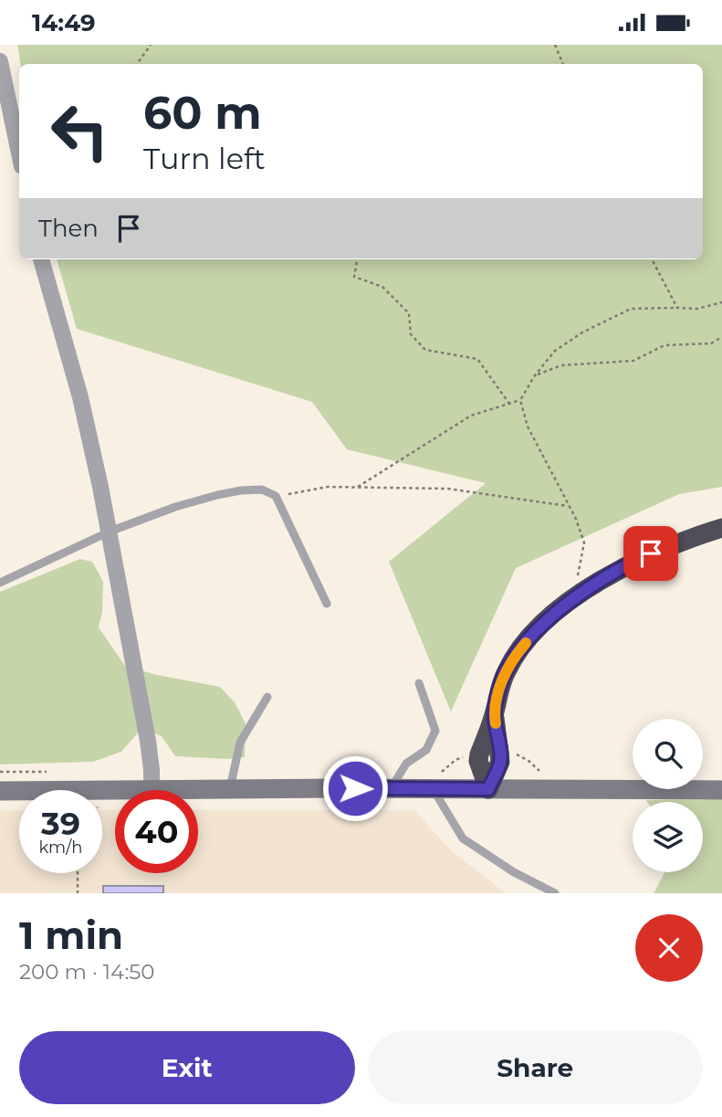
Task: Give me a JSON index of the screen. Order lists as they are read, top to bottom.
{
  "page": {
    "status": "14:49",
    "turn": ["60 m", "Turn left"],
    "then": "Then",
    "speed": "39 km/h",
    "limit": "40",
    "heading": ["1 min", "200 m · 14:50"],
    "buttons": ["Exit", "Share"]
  }
}
